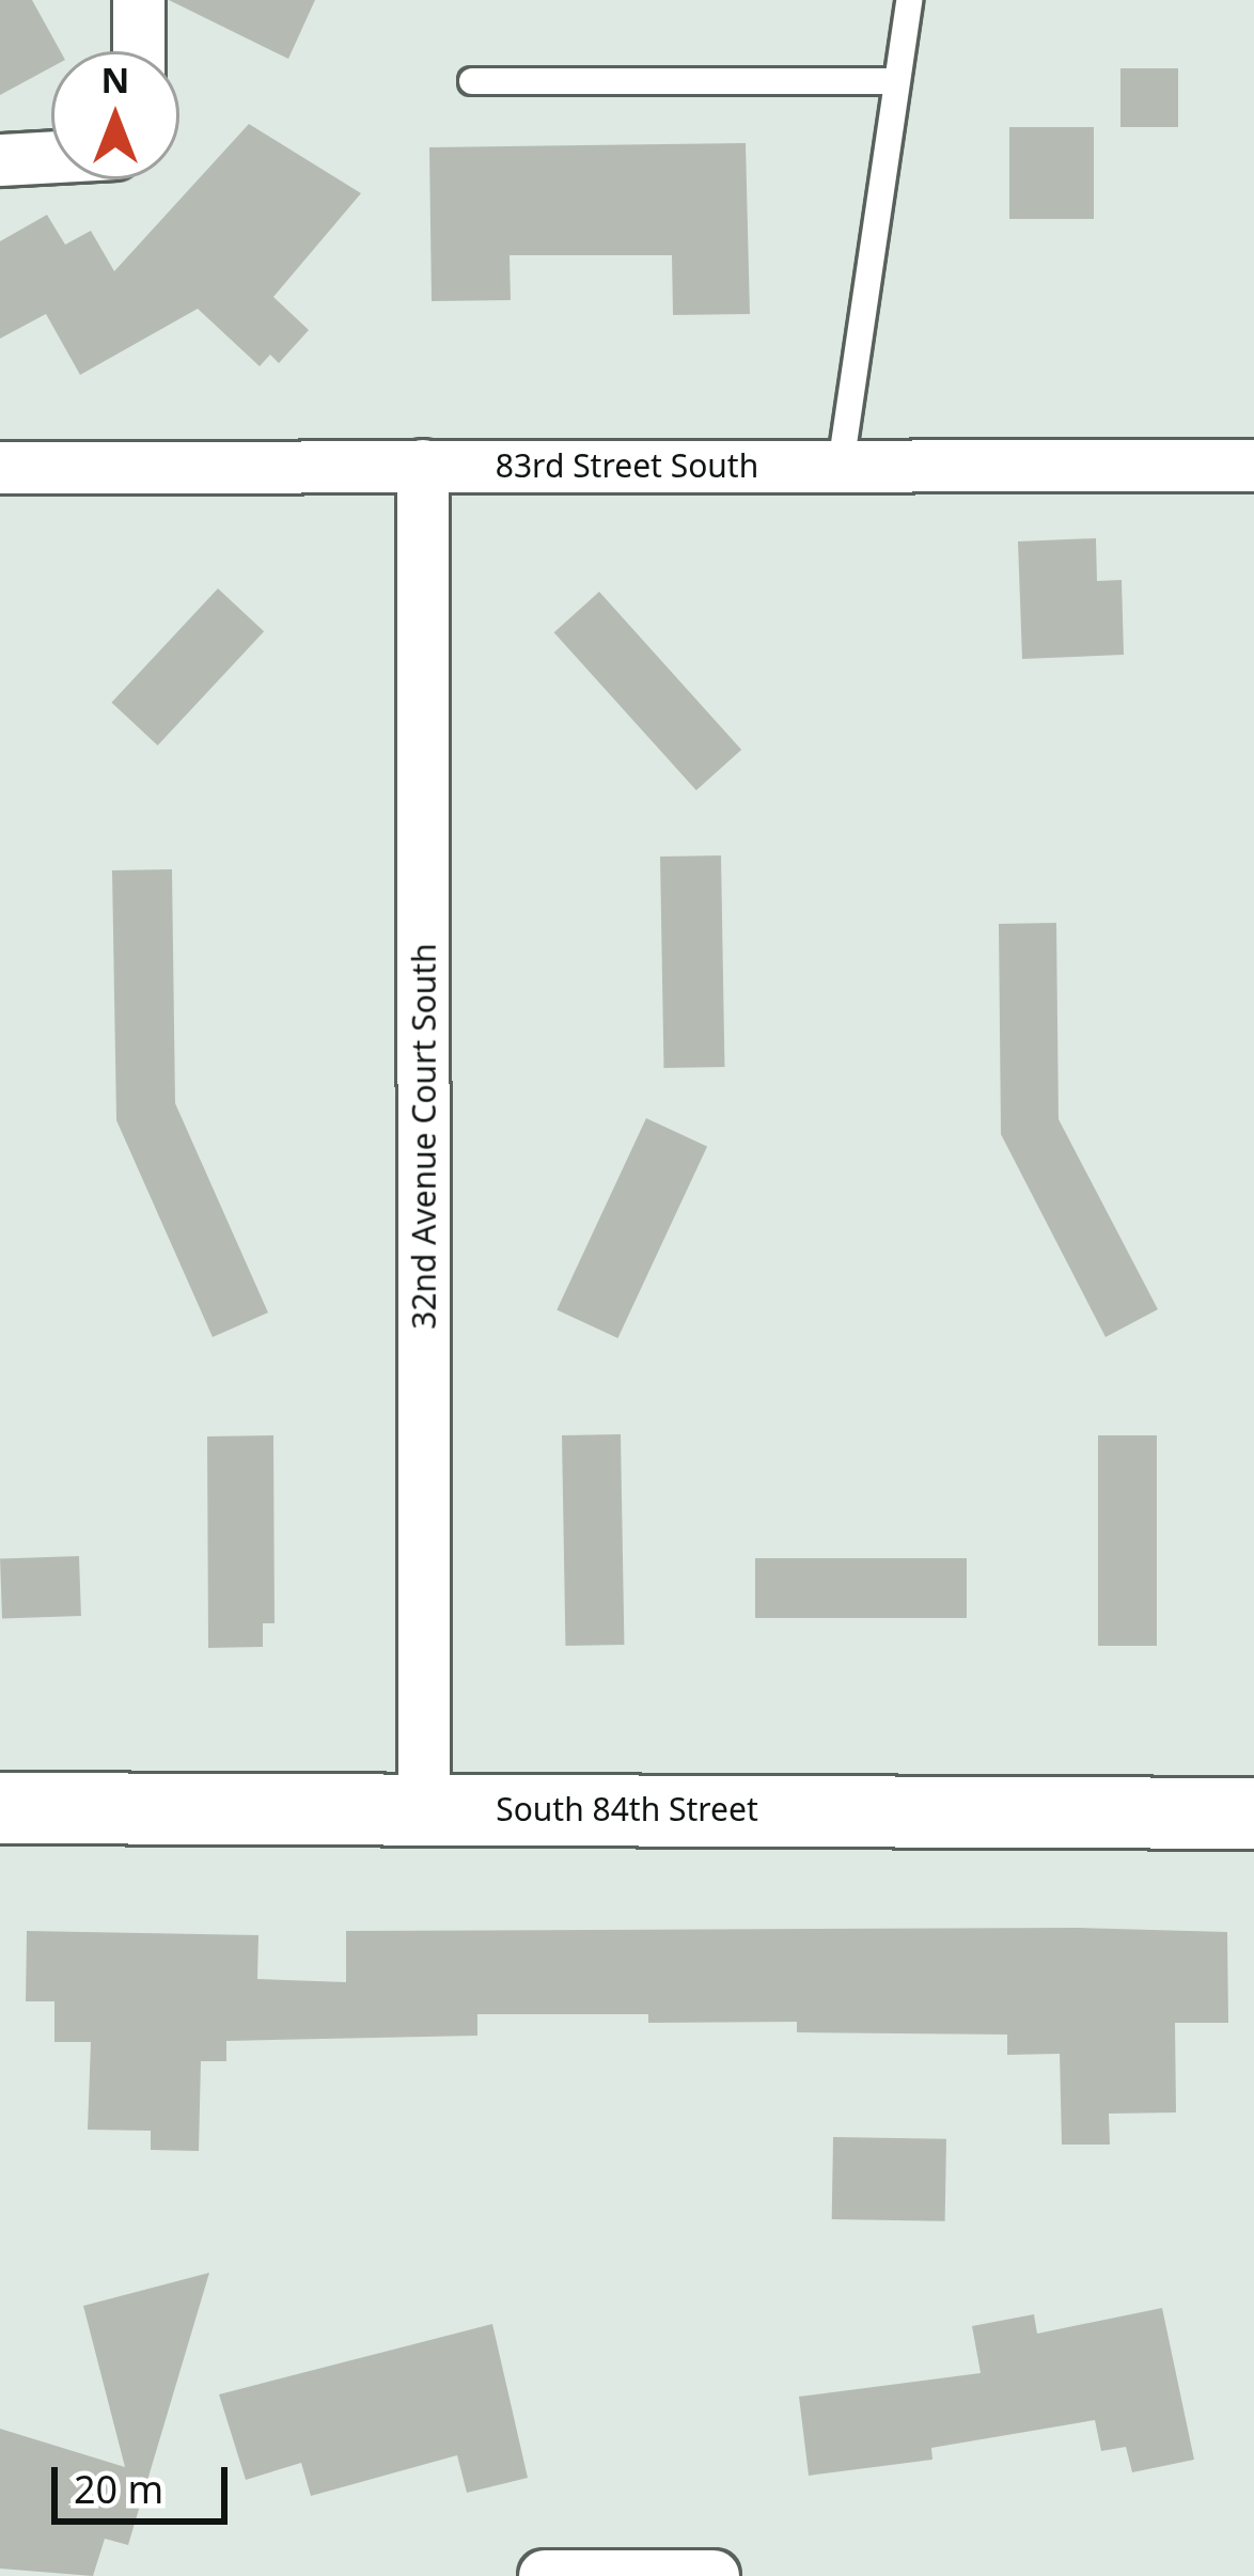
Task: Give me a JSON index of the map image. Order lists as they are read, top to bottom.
{
  "streets": {
    "main road": ["South 84th Street"],
    "street": ["83rd Street South", "32nd Avenue Court South"]
  },
  "crossings": [
    ["83rd Street South", "32nd Avenue Court South"],
    ["32nd Avenue Court South", "South 84th Street"]
  ],
  "scale_bar": "20 m",
  "north": "top"
}
